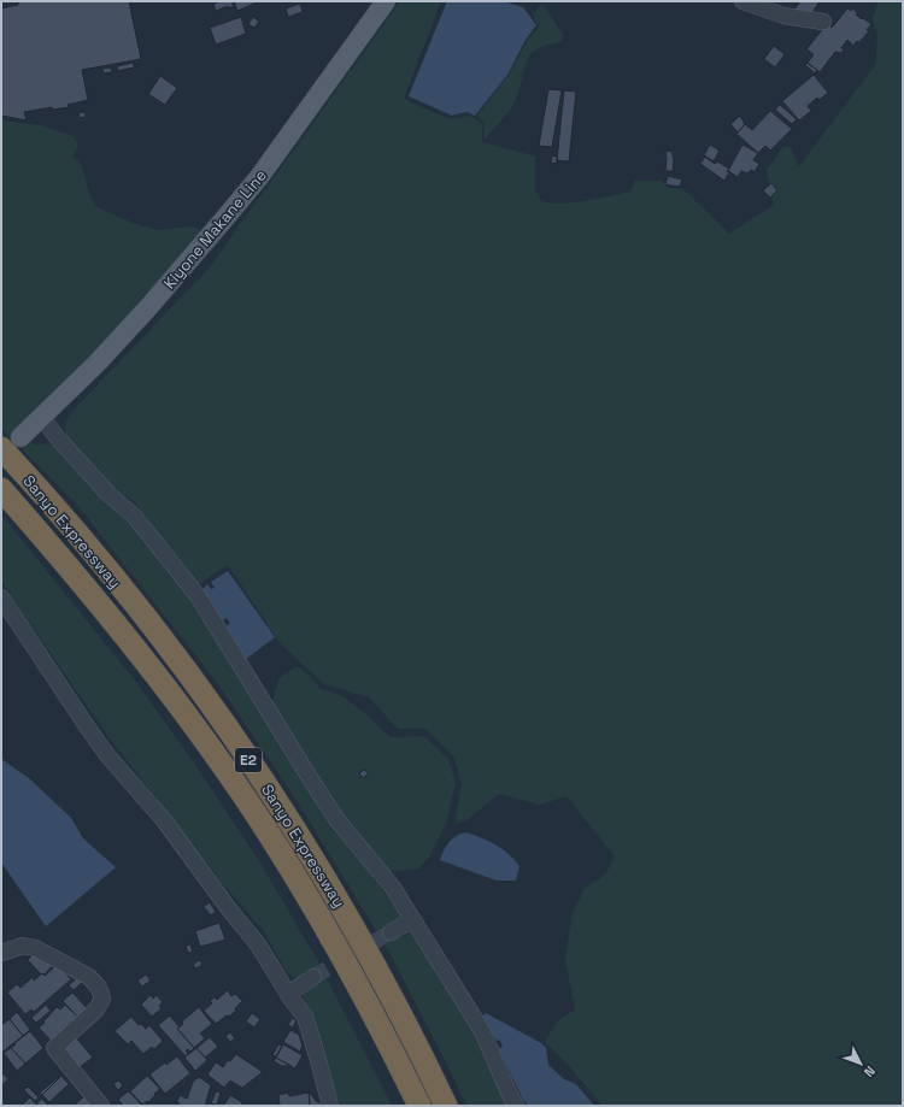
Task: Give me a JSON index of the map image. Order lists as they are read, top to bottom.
{
  "streets": {
    "highway": ["Sanyo Expressway", "E2"],
    "main road": ["Kiyone Makane Line"]
  },
  "north": "bottom right"
}
